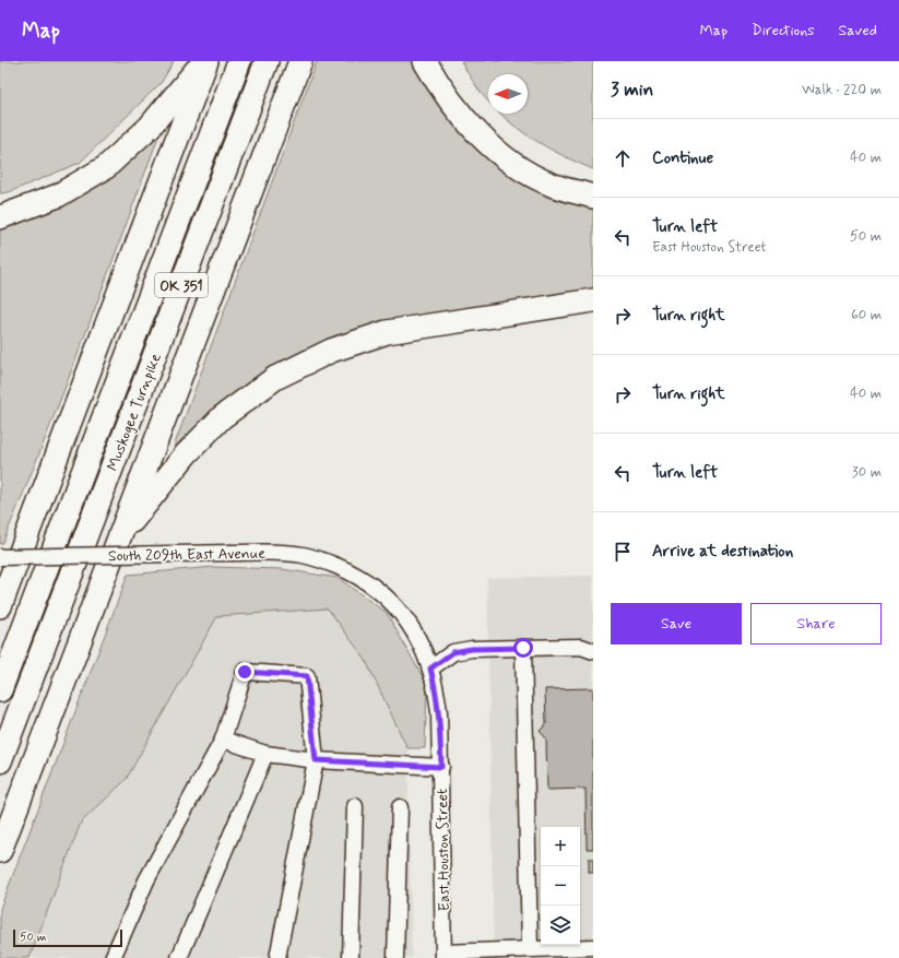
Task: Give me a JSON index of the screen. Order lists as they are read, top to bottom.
{
  "streets": {
    "highway": ["OK 351", "Muskogee Turnpike"],
    "street": ["South 209th East Avenue", "East Houston Street"]
  },
  "crossings": [
    ["South 209th East Avenue", "East Houston Street"]
  ],
  "scale_bar": "50 m",
  "north": "left",
  "page": {
    "header": "Map",
    "nav": ["Map", "Directions", "Saved"],
    "heading": ["3 min", "Walk · 220 m"],
    "list": [
      ["Continue", "40 m"],
      ["Turn left", "East Houston Street", "50 m"],
      ["Turn right", "60 m"],
      ["Turn right", "40 m"],
      ["Turn left", "30 m"],
      "Arrive at destination"
    ],
    "buttons": ["Save", "Share"],
    "map_buttons": ["+", "−"],
    "scale": "50 m"
  }
}
